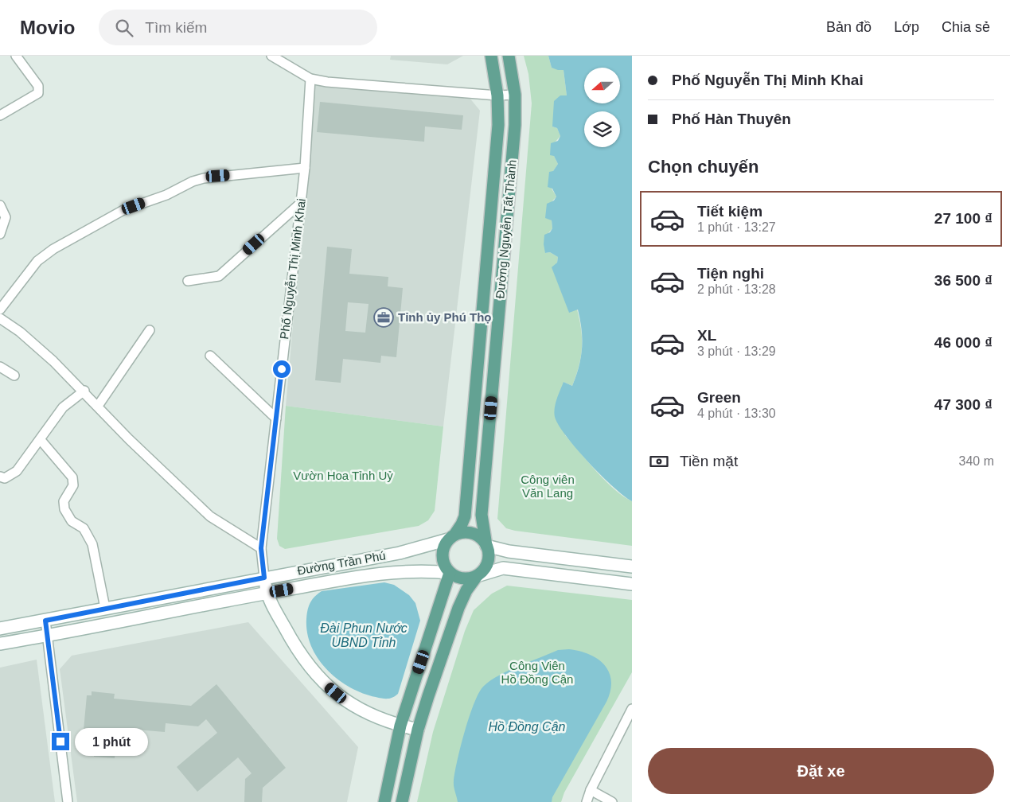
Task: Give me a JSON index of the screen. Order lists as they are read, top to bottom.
{
  "streets": {
    "main road": ["Đường Nguyễn Tất Thành", "Đường Trần Phú"],
    "street": ["Phố Nguyễn Thị Minh Khai"]
  },
  "crossings": [
    ["Đường Nguyễn Tất Thành", "Đường Trần Phú"],
    ["Phố Nguyễn Thị Minh Khai", "Đường Trần Phú"]
  ],
  "water": ["Đài Phun Nước UBND Tỉnh", "Hồ Đồng Cận"],
  "parks": ["Vườn Hoa Tỉnh Uỷ", "Công viên Văn Lang", "Công Viên Hồ Đồng Cận"],
  "places": {
    "office": ["Tỉnh ủy Phú Thọ"]
  },
  "north": "left",
  "page": {
    "header": "Movio",
    "search": "Tìm kiếm",
    "nav": ["Bản đồ", "Lớp", "Chia sẻ"],
    "banner": ["Phố Nguyễn Thị Minh Khai", "Phố Hàn Thuyên"],
    "heading": "Chọn chuyến",
    "list": [
      {
        "name": "Tiết kiệm",
        "note": "1 phút · 13:27",
        "value": "27 100 ₫"
      },
      {
        "name": "Tiện nghi",
        "note": "2 phút · 13:28",
        "value": "36 500 ₫"
      },
      {
        "name": "XL",
        "note": "3 phút · 13:29",
        "value": "46 000 ₫"
      },
      {
        "name": "Green",
        "note": "4 phút · 13:30",
        "value": "47 300 ₫"
      }
    ],
    "pay": ["Tiền mặt", "340 m"],
    "bubble": "1 phút",
    "buttons": "Đặt xe"
  }
}
